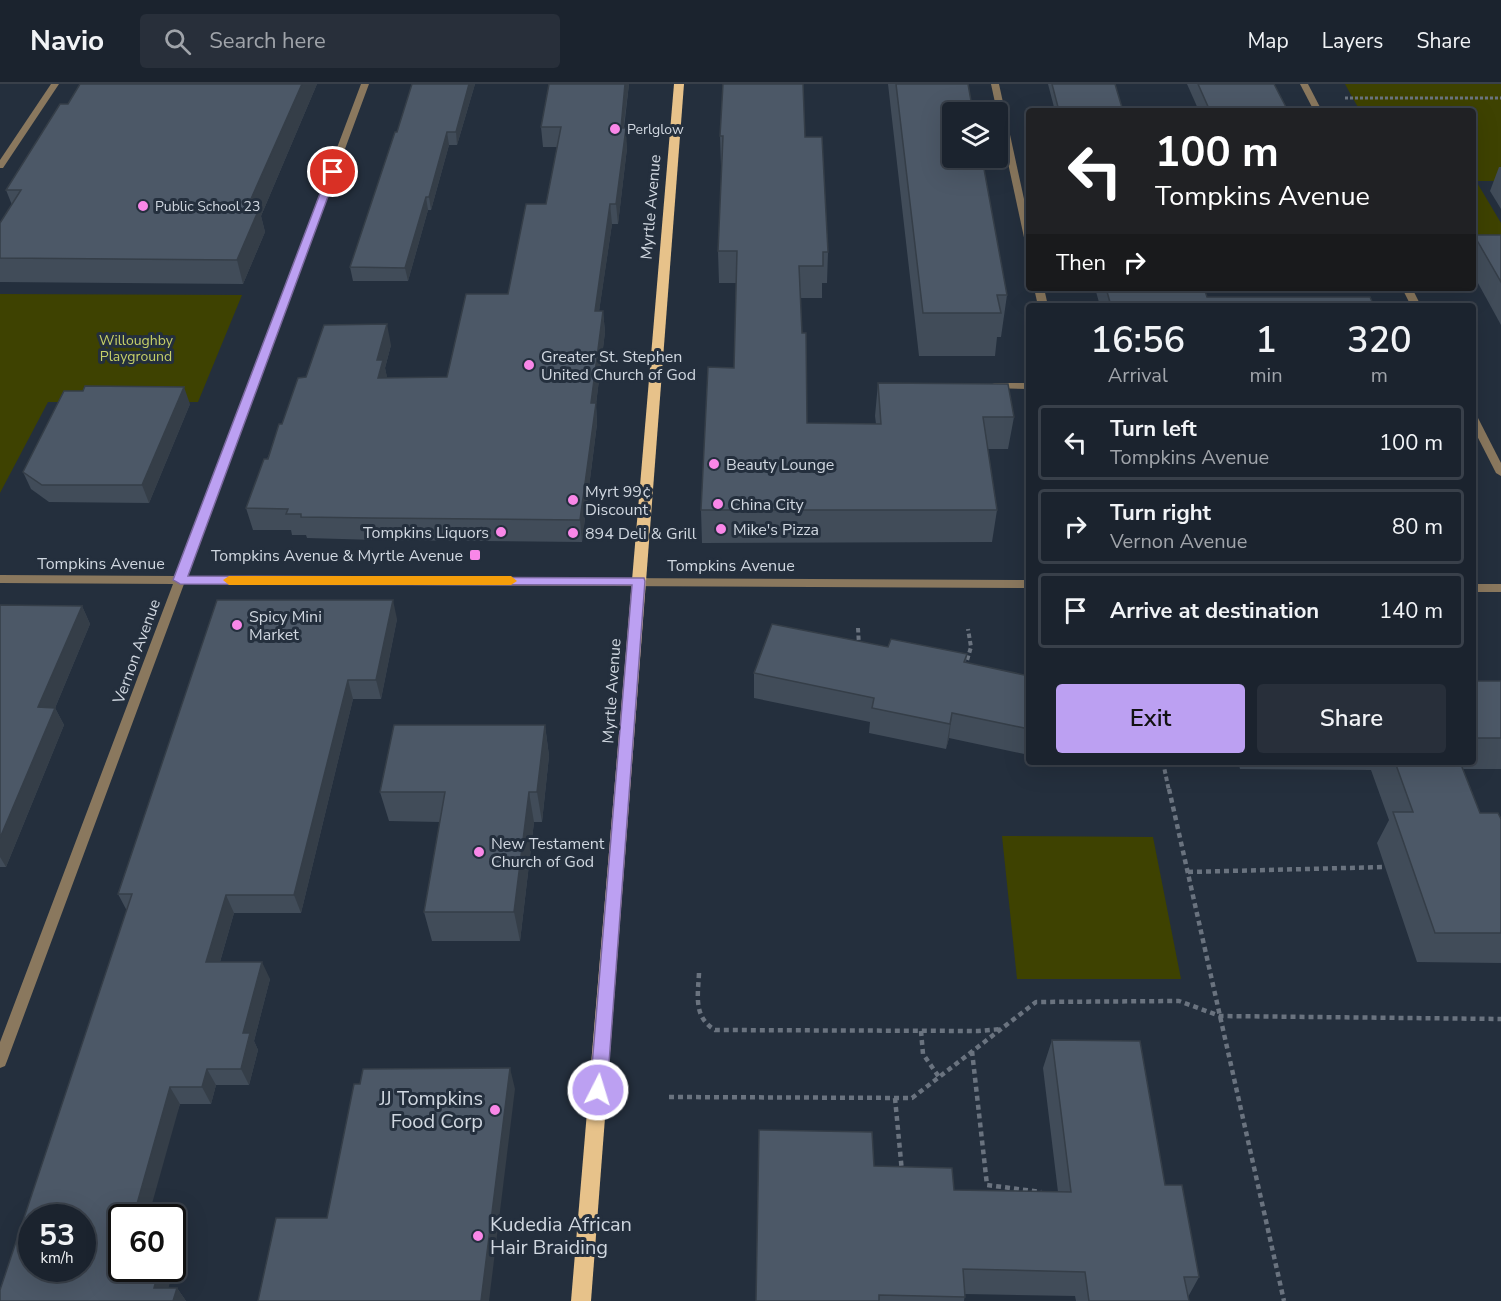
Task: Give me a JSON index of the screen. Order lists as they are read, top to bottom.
{
  "streets": {
    "main road": ["Myrtle Avenue"],
    "street": ["Tompkins Avenue", "Vernon Avenue"]
  },
  "crossings": [
    ["Myrtle Avenue", "Tompkins Avenue"],
    ["Tompkins Avenue", "Vernon Avenue"]
  ],
  "parks": ["Willoughby Playground"],
  "places": {
    "other": [
      "Perlglow",
      "Public School 23",
      "Greater St. Stephen United Church of God",
      "Beauty Lounge",
      "Myrt 99¢ Discount",
      "China City",
      "Mike's Pizza",
      "Tompkins Liquors",
      "894 Deli & Grill",
      "Spicy Mini Market",
      "New Testament Church of God",
      "JJ Tompkins Food Corp",
      "Kudedia African Hair Braiding"
    ],
    "transit": ["Tompkins Avenue & Myrtle Avenue"]
  },
  "page": {
    "header": "Navio",
    "search": "Search here",
    "nav": ["Map", "Layers", "Share"],
    "turn": ["100 m", "Tompkins Avenue"],
    "then": "Then",
    "eta": [
      "16:56",
      "Arrival",
      "1",
      "min",
      "320",
      "m"
    ],
    "list": [
      {
        "name": "Turn left",
        "note": "Tompkins Avenue",
        "value": "100 m"
      },
      {
        "name": "Turn right",
        "note": "Vernon Avenue",
        "value": "80 m"
      },
      {
        "name": "Arrive at destination",
        "value": "140 m"
      }
    ],
    "buttons": ["Exit", "Share"],
    "speed": "53 km/h",
    "limit": "60"
  }
}
